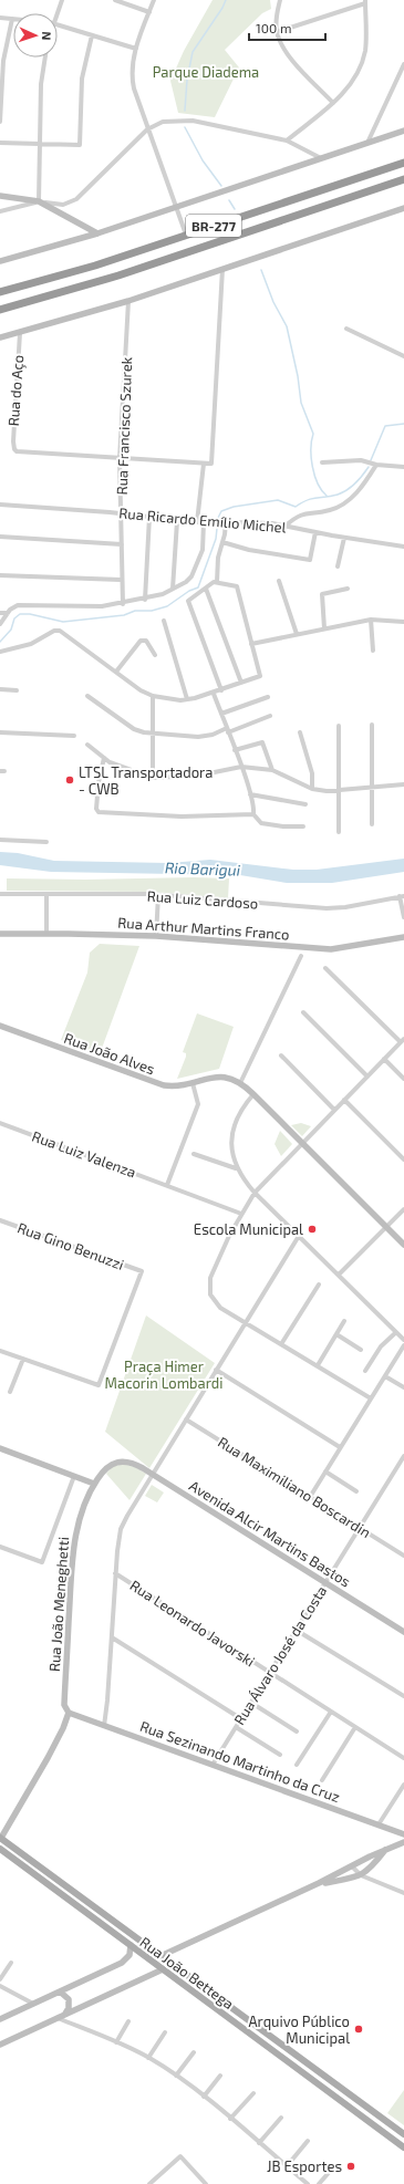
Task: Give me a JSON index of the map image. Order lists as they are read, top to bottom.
{
  "streets": {
    "highway": ["BR-277"],
    "main road": ["Rua João Bettega"],
    "street": [
      "Rua do Aço",
      "Rua Francisco Szurek",
      "Rua Ricardo Emílio Michel",
      "Rua Luiz Cardoso",
      "Rua Arthur Martins Franco",
      "Rua João Alves",
      "Rua Luiz Valenza",
      "Rua Gino Benuzzi",
      "Rua Maximiliano Boscardin",
      "Avenida Alcir Martins Bastos",
      "Rua João Meneghetti",
      "Rua Leonardo Javorski",
      "Rua Álvaro José da Costa",
      "Rua Sezinando Martinho da Cruz"
    ]
  },
  "crossings": [
    ["Rua do Aço", "Rua Francisco Szurek"],
    ["Rua Francisco Szurek", "Rua Ricardo Emílio Michel"],
    ["Rua Maximiliano Boscardin", "Rua Álvaro José da Costa"],
    ["Avenida Alcir Martins Bastos", "Rua João Meneghetti"],
    ["Avenida Alcir Martins Bastos", "Rua Álvaro José da Costa"],
    ["Rua João Meneghetti", "Rua Sezinando Martinho da Cruz"],
    ["Rua Leonardo Javorski", "Rua Álvaro José da Costa"],
    ["Rua Álvaro José da Costa", "Rua Sezinando Martinho da Cruz"]
  ],
  "water": ["Rio Barigui"],
  "parks": ["Parque Diadema", "Praça Himer Macorin Lombardi"],
  "places": [
    "LTSL Transportadora - CWB",
    "Escola Municipal",
    "Arquivo Público Municipal",
    "JB Esportes"
  ],
  "scale_bar": "100 m",
  "north": "right"
}
